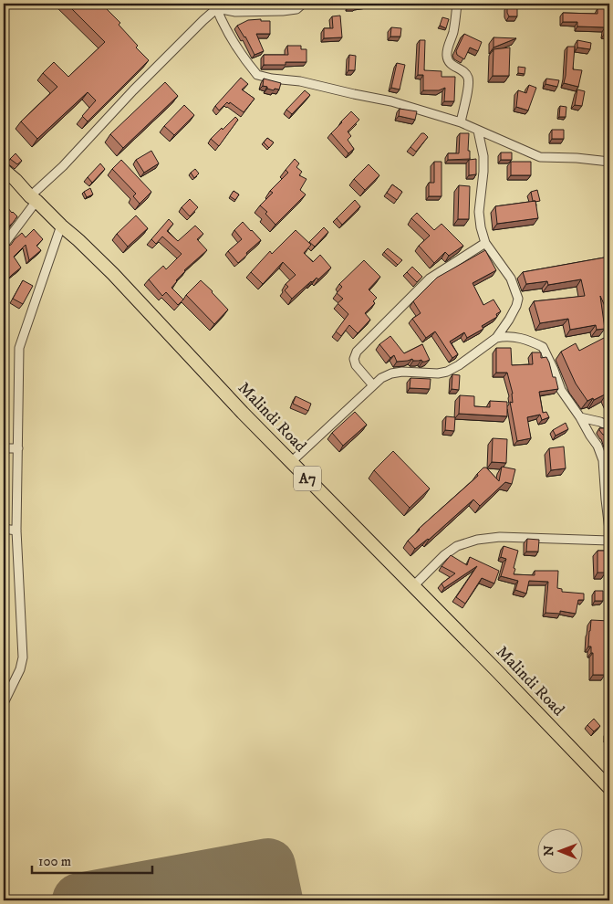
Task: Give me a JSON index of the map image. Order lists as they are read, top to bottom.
{
  "streets": {
    "highway": ["Malindi Road", "A7"]
  },
  "scale_bar": "100 m",
  "north": "left"
}
